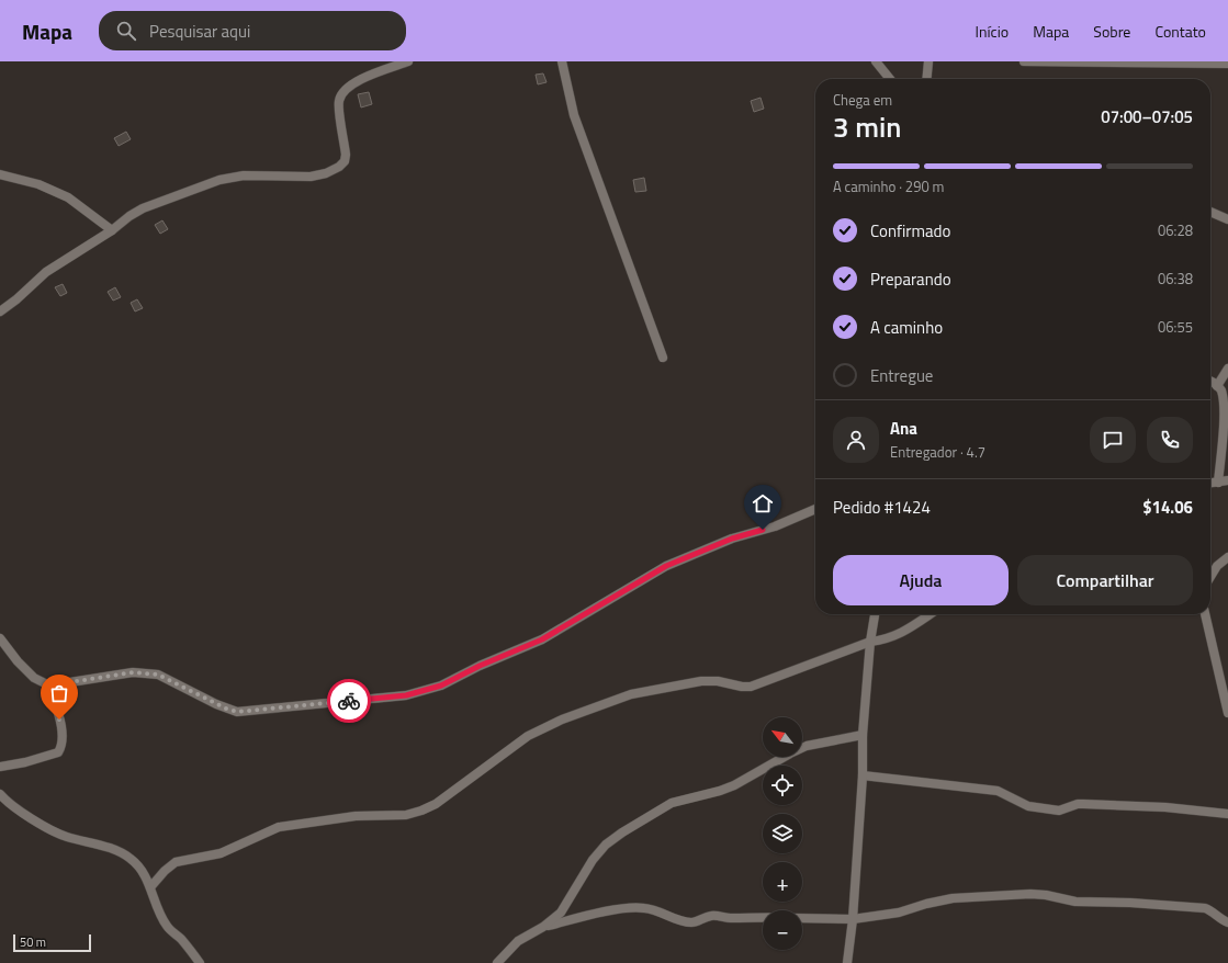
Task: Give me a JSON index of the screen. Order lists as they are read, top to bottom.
{
  "scale_bar": "50 m",
  "north": "top left",
  "page": {
    "header": "Mapa",
    "search": "Pesquisar aqui",
    "nav": [
      "Início",
      "Mapa",
      "Sobre",
      "Contato"
    ],
    "heading": ["3 min", "Chega em", "07:00–07:05"],
    "panel": [
      "Ana",
      "Entregador · 4.7",
      "Pedido #1424",
      "$14.06"
    ],
    "bar": "A caminho · 290 m",
    "list": [
      ["Confirmado", "06:28"],
      ["Preparando", "06:38"],
      ["A caminho", "06:55"],
      "Entregue"
    ],
    "buttons": ["Ajuda", "Compartilhar"],
    "map_buttons": ["+", "−"],
    "scale": "50 m"
  }
}
